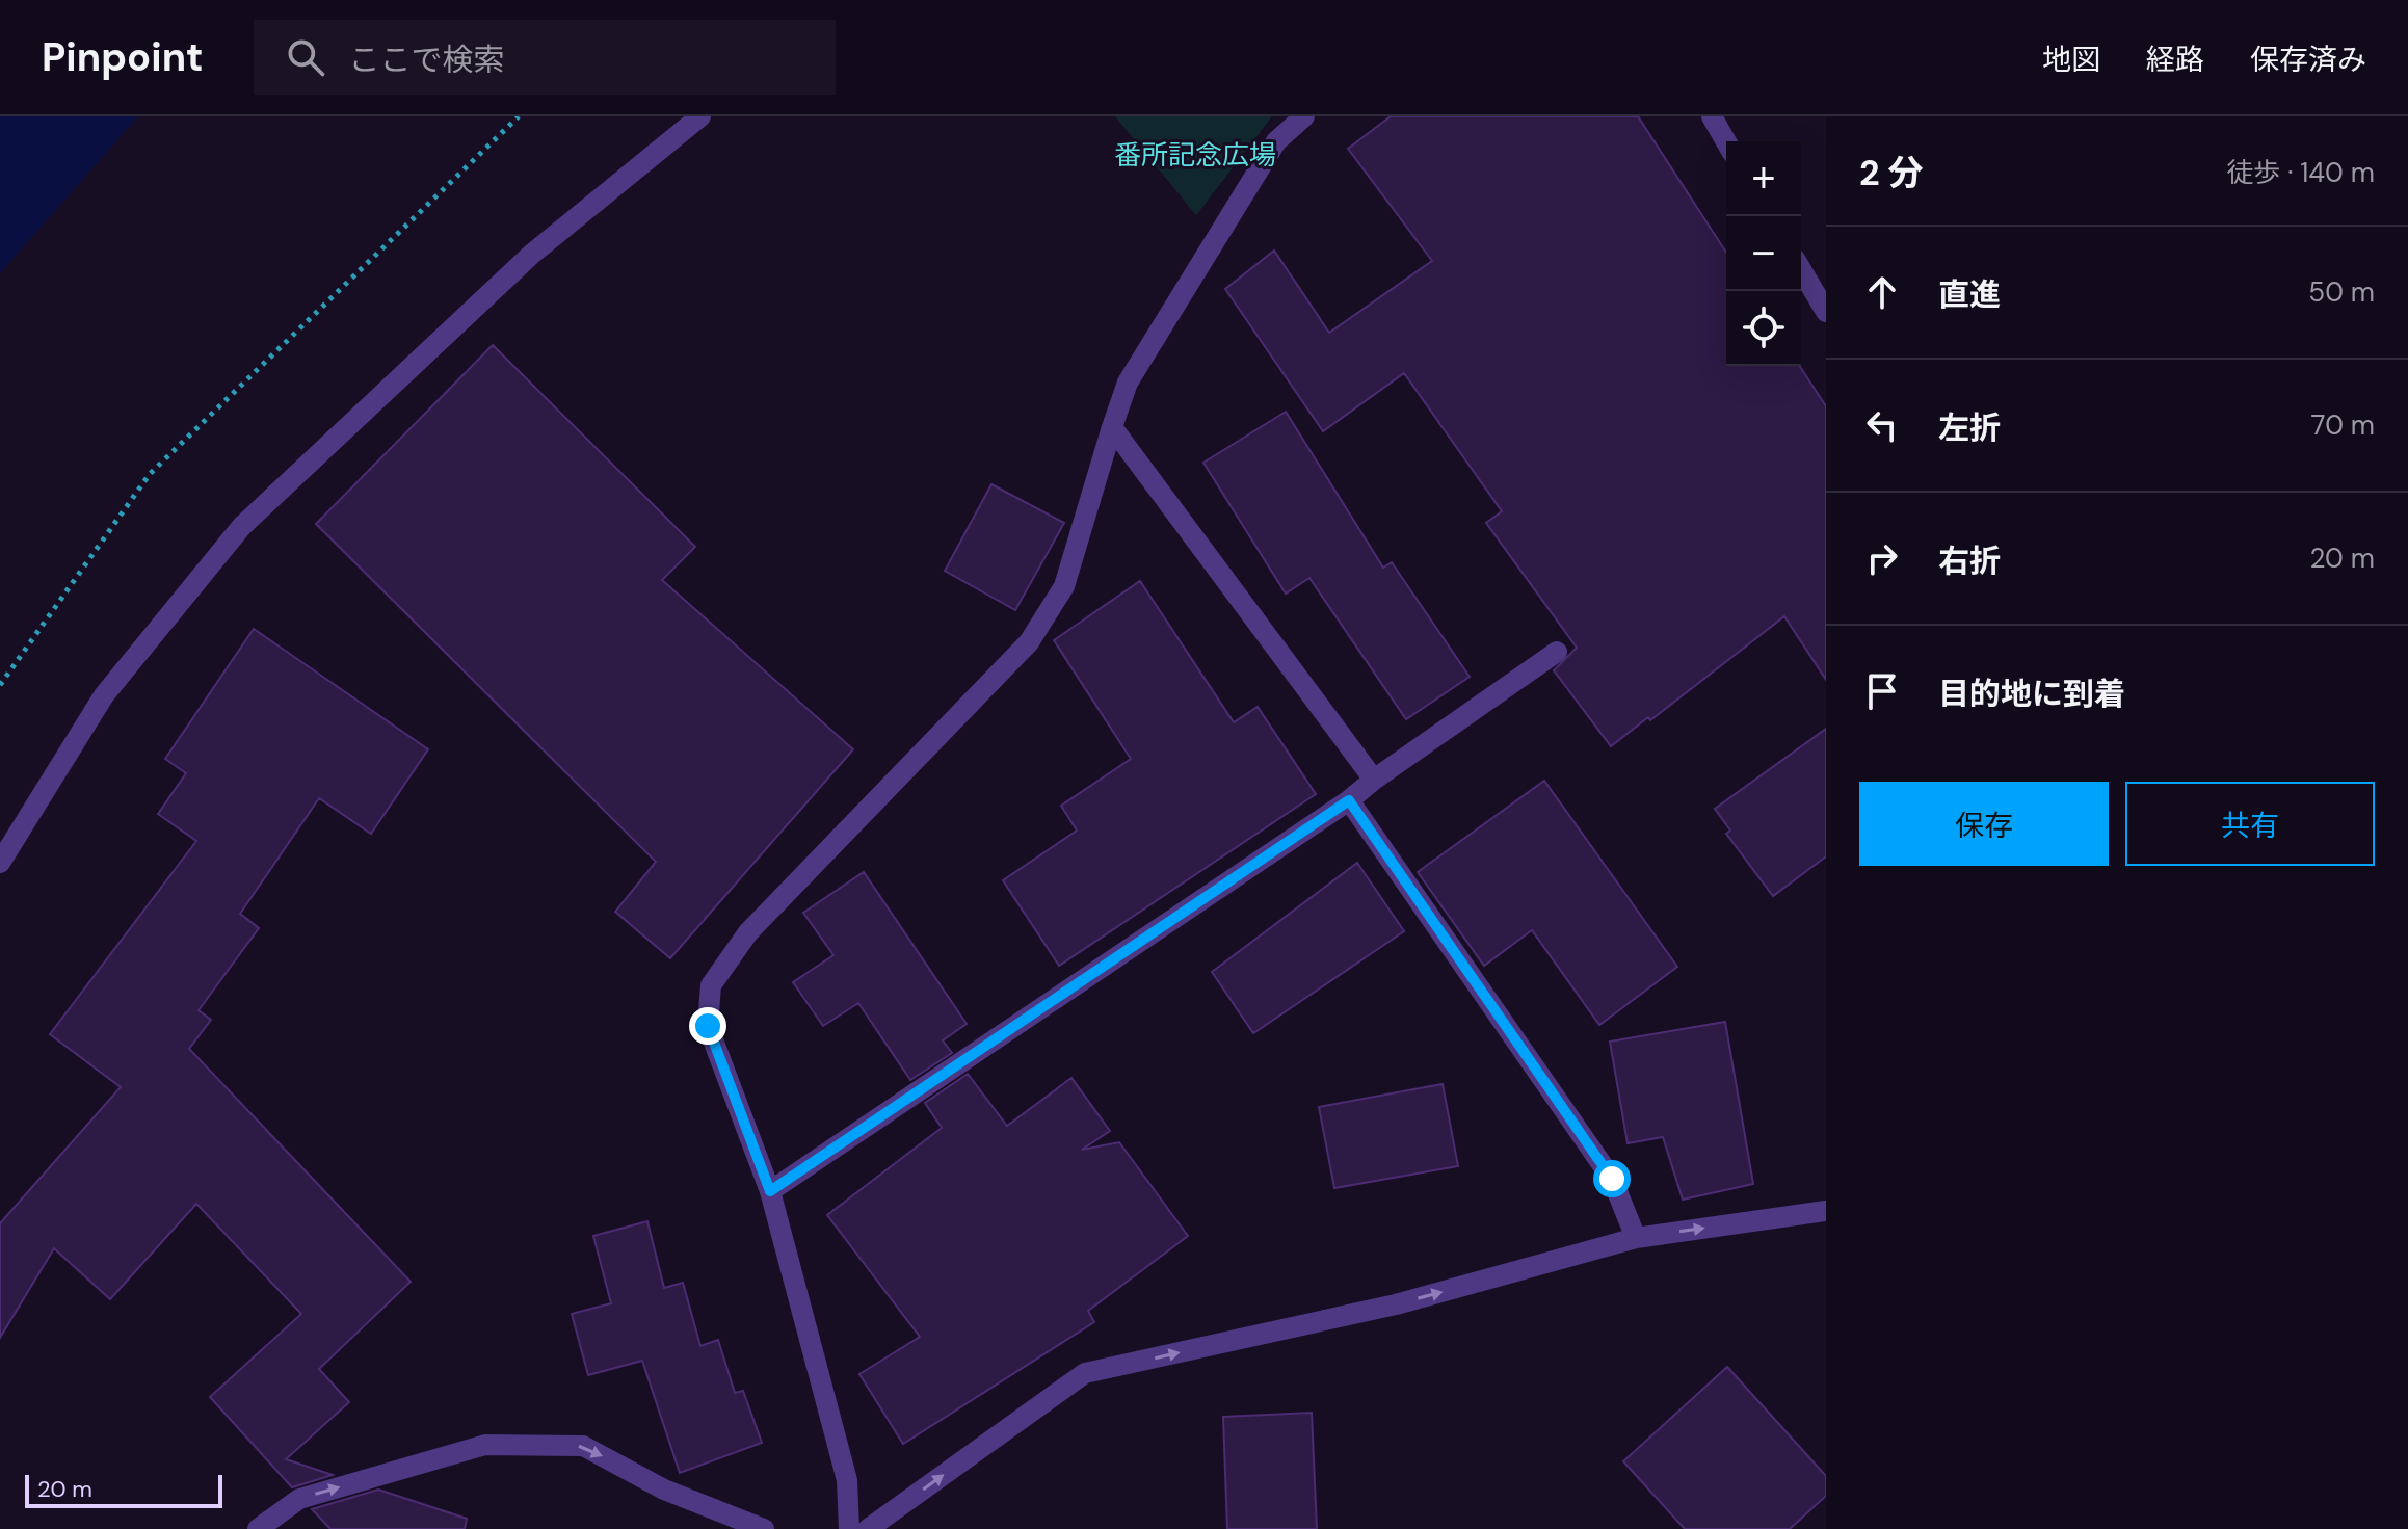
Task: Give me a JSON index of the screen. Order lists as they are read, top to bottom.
{
  "parks": ["番所記念広場"],
  "scale_bar": "20 m",
  "page": {
    "header": "Pinpoint",
    "search": "ここで検索",
    "nav": ["地図", "経路", "保存済み"],
    "heading": ["2 分", "徒歩 · 140 m"],
    "map_buttons": ["+", "−"],
    "list": [
      ["直進", "50 m"],
      ["左折", "70 m"],
      ["右折", "20 m"],
      "目的地に到着"
    ],
    "buttons": ["保存", "共有"],
    "scale": "20 m"
  }
}
